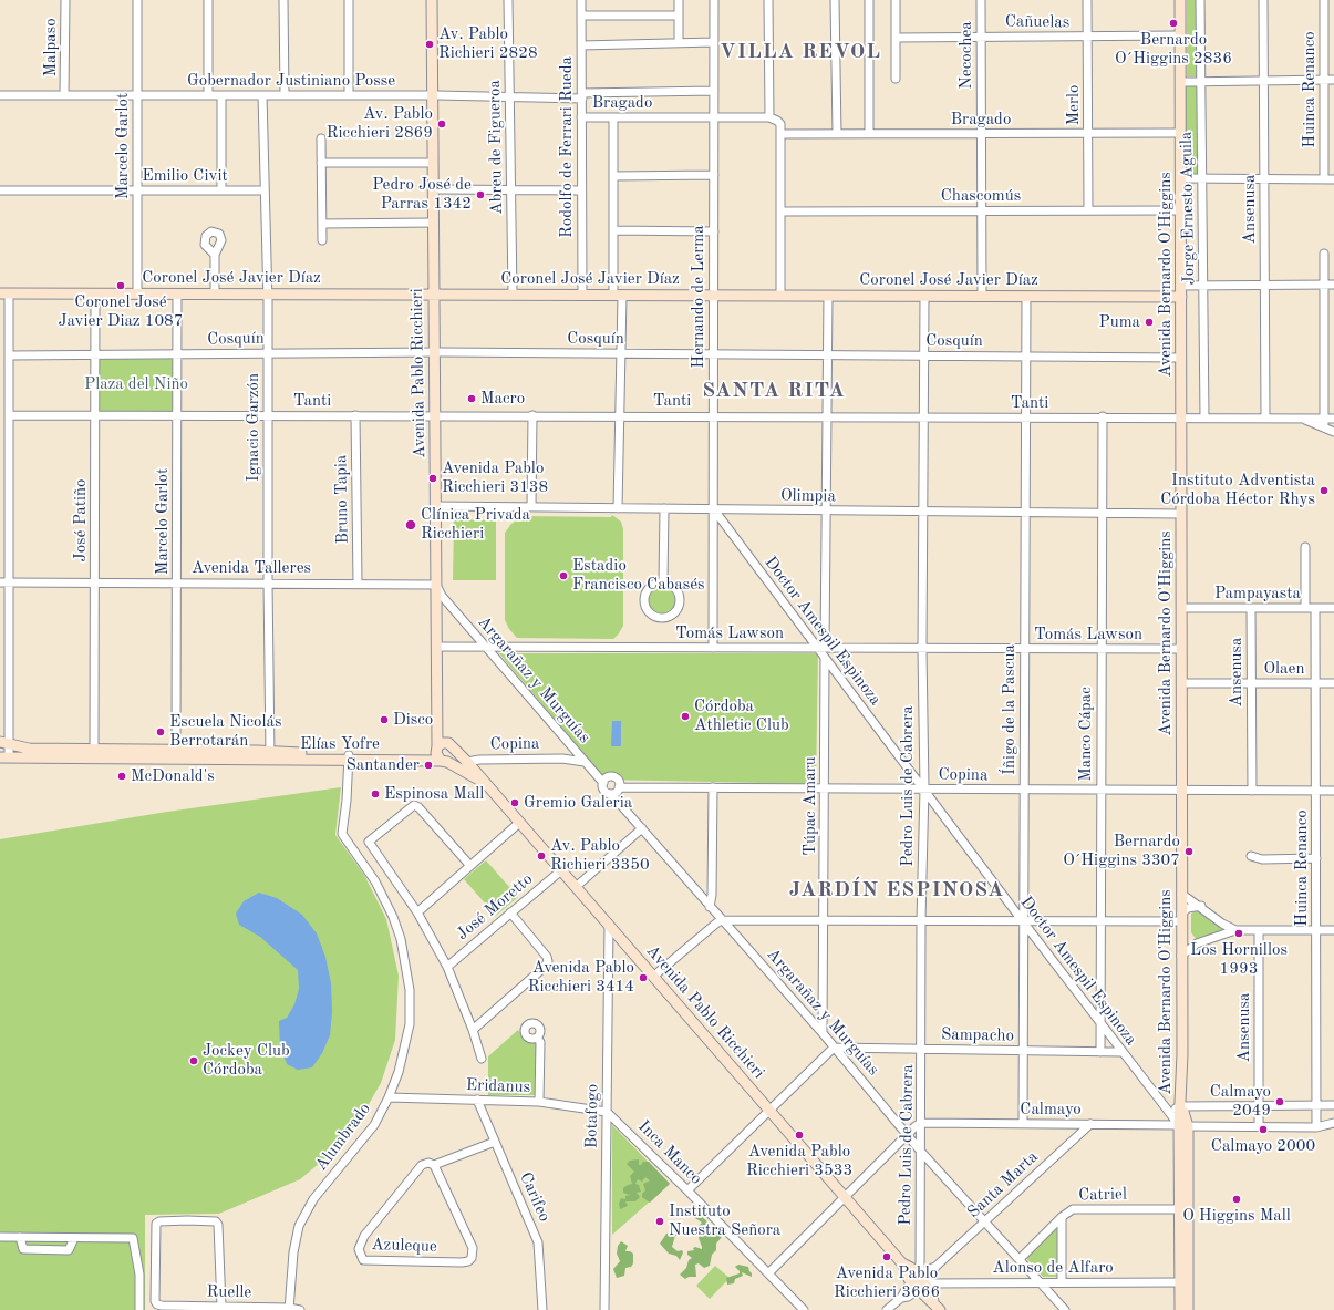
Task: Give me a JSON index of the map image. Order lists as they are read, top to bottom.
{
  "streets": {
    "main road": [
      "Avenida Bernardo O'Higgins",
      "Coronel José Javier Díaz",
      "Avenida Pablo Ricchieri",
      "Elías Yofre"
    ],
    "street": [
      "Cañuelas",
      "Malpaso",
      "Necochea",
      "Gobernador Justiniano Posse",
      "Huinca Renanco",
      "Bragado",
      "Merlo",
      "Marcelo Garlot",
      "Abreu de Figueroa",
      "Rodolfo de Ferrari Rueda",
      "Emilio Civit",
      "Chascomús",
      "Jorge Ernesto Aguila",
      "Ansenusa",
      "Hernando de Lerma",
      "Cosquín",
      "Tanti",
      "Ignacio Garzón",
      "Olimpia",
      "Bruno Tapia",
      "José Patiño",
      "Avenida Talleres",
      "Pampayasta",
      "Doctor Amespil Espinoza",
      "Tomás Lawson",
      "Olaen",
      "Argarañaz y Murguías",
      "Íñigo de la Pascua",
      "Manco Cápac",
      "Copina",
      "Pedro Luis de Cabrera",
      "Túpac Amaru",
      "José Moretto",
      "Sampacho",
      "Eridanus",
      "Calmayo",
      "Botafogo",
      "Alumbrado",
      "Inca Manco",
      "Santa Marta",
      "Catriel",
      "Carifeo",
      "Azuleque",
      "Alonso de Alfaro",
      "Ruelle"
    ]
  },
  "crossings": [
    ["Cañuelas", "Necochea"],
    ["Cañuelas", "Merlo"],
    ["Cañuelas", "Avenida Bernardo O'Higgins"],
    ["Malpaso", "Gobernador Justiniano Posse"],
    ["Necochea", "Bragado"],
    ["Necochea", "Chascomús"],
    ["Necochea", "Coronel José Javier Díaz"],
    ["Gobernador Justiniano Posse", "Marcelo Garlot"],
    ["Gobernador Justiniano Posse", "Abreu de Figueroa"],
    ["Gobernador Justiniano Posse", "Rodolfo de Ferrari Rueda"],
    ["Gobernador Justiniano Posse", "Hernando de Lerma"],
    ["Gobernador Justiniano Posse", "Avenida Pablo Ricchieri"],
    ["Gobernador Justiniano Posse", "Ignacio Garzón"],
    ["Huinca Renanco", "Pampayasta"],
    ["Huinca Renanco", "Olaen"],
    ["Huinca Renanco", "Copina"],
    ["Huinca Renanco", "Calmayo"],
    ["Bragado", "Merlo"],
    ["Bragado", "Rodolfo de Ferrari Rueda"],
    ["Bragado", "Avenida Bernardo O'Higgins"],
    ["Bragado", "Hernando de Lerma"],
    ["Merlo", "Chascomús"],
    ["Marcelo Garlot", "Emilio Civit"],
    ["Marcelo Garlot", "Coronel José Javier Díaz"],
    ["Marcelo Garlot", "Cosquín"],
    ["Marcelo Garlot", "Tanti"],
    ["Marcelo Garlot", "Avenida Talleres"],
    ["Marcelo Garlot", "Elías Yofre"],
    ["Abreu de Figueroa", "Coronel José Javier Díaz"],
    ["Rodolfo de Ferrari Rueda", "Coronel José Javier Díaz"],
    ["Emilio Civit", "Ignacio Garzón"],
    ["Chascomús", "Avenida Bernardo O'Higgins"],
    ["Jorge Ernesto Aguila", "Tanti"],
    ["Ansenusa", "Tanti"],
    ["Ansenusa", "Pampayasta"],
    ["Ansenusa", "Olaen"],
    ["Ansenusa", "Copina"],
    ["Ansenusa", "Calmayo"],
    ["Avenida Bernardo O'Higgins", "Coronel José Javier Díaz"],
    ["Avenida Bernardo O'Higgins", "Cosquín"],
    ["Avenida Bernardo O'Higgins", "Tanti"],
    ["Avenida Bernardo O'Higgins", "Olimpia"],
    ["Avenida Bernardo O'Higgins", "Pampayasta"],
    ["Avenida Bernardo O'Higgins", "Doctor Amespil Espinoza"],
    ["Avenida Bernardo O'Higgins", "Tomás Lawson"],
    ["Avenida Bernardo O'Higgins", "Olaen"],
    ["Avenida Bernardo O'Higgins", "Copina"],
    ["Avenida Bernardo O'Higgins", "Calmayo"],
    ["Avenida Bernardo O'Higgins", "Catriel"],
    ["Avenida Bernardo O'Higgins", "Alonso de Alfaro"],
    ["Coronel José Javier Díaz", "Hernando de Lerma"],
    ["Coronel José Javier Díaz", "Avenida Pablo Ricchieri"],
    ["Coronel José Javier Díaz", "Ignacio Garzón"],
    ["Coronel José Javier Díaz", "José Patiño"],
    ["Coronel José Javier Díaz", "Íñigo de la Pascua"],
    ["Coronel José Javier Díaz", "Pedro Luis de Cabrera"],
    ["Hernando de Lerma", "Cosquín"],
    ["Hernando de Lerma", "Tanti"],
    ["Hernando de Lerma", "Olimpia"],
    ["Hernando de Lerma", "Doctor Amespil Espinoza"],
    ["Hernando de Lerma", "Tomás Lawson"],
    ["Cosquín", "Avenida Pablo Ricchieri"],
    ["Cosquín", "Ignacio Garzón"],
    ["Cosquín", "José Patiño"],
    ["Cosquín", "Íñigo de la Pascua"],
    ["Cosquín", "Pedro Luis de Cabrera"],
    ["Avenida Pablo Ricchieri", "Tanti"],
    ["Avenida Pablo Ricchieri", "Olimpia"],
    ["Avenida Pablo Ricchieri", "Avenida Talleres"],
    ["Avenida Pablo Ricchieri", "Tomás Lawson"],
    ["Avenida Pablo Ricchieri", "Argarañaz y Murguías"],
    ["Avenida Pablo Ricchieri", "Elías Yofre"],
    ["Avenida Pablo Ricchieri", "Copina"],
    ["Avenida Pablo Ricchieri", "Pedro Luis de Cabrera"],
    ["Avenida Pablo Ricchieri", "José Moretto"],
    ["Avenida Pablo Ricchieri", "Botafogo"],
    ["Avenida Pablo Ricchieri", "Santa Marta"],
    ["Avenida Pablo Ricchieri", "Alonso de Alfaro"],
    ["Tanti", "Ignacio Garzón"],
    ["Tanti", "Bruno Tapia"],
    ["Tanti", "José Patiño"],
    ["Tanti", "Íñigo de la Pascua"],
    ["Tanti", "Manco Cápac"],
    ["Tanti", "Pedro Luis de Cabrera"],
    ["Ignacio Garzón", "Avenida Talleres"],
    ["Ignacio Garzón", "Elías Yofre"],
    ["Olimpia", "Doctor Amespil Espinoza"],
    ["Olimpia", "Íñigo de la Pascua"],
    ["Olimpia", "Manco Cápac"],
    ["Olimpia", "Pedro Luis de Cabrera"],
    ["Bruno Tapia", "Avenida Talleres"],
    ["José Patiño", "Avenida Talleres"],
    ["José Patiño", "Elías Yofre"],
    ["Doctor Amespil Espinoza", "Tomás Lawson"],
    ["Doctor Amespil Espinoza", "Íñigo de la Pascua"],
    ["Doctor Amespil Espinoza", "Manco Cápac"],
    ["Doctor Amespil Espinoza", "Copina"],
    ["Doctor Amespil Espinoza", "Pedro Luis de Cabrera"],
    ["Doctor Amespil Espinoza", "Túpac Amaru"],
    ["Doctor Amespil Espinoza", "Sampacho"],
    ["Doctor Amespil Espinoza", "Calmayo"],
    ["Tomás Lawson", "Argarañaz y Murguías"],
    ["Tomás Lawson", "Íñigo de la Pascua"],
    ["Tomás Lawson", "Manco Cápac"],
    ["Tomás Lawson", "Pedro Luis de Cabrera"],
    ["Argarañaz y Murguías", "Copina"],
    ["Argarañaz y Murguías", "Pedro Luis de Cabrera"],
    ["Argarañaz y Murguías", "Túpac Amaru"],
    ["Argarañaz y Murguías", "Sampacho"],
    ["Argarañaz y Murguías", "Santa Marta"],
    ["Argarañaz y Murguías", "Catriel"],
    ["Argarañaz y Murguías", "Alonso de Alfaro"],
    ["Íñigo de la Pascua", "Copina"],
    ["Íñigo de la Pascua", "Sampacho"],
    ["Íñigo de la Pascua", "Calmayo"],
    ["Manco Cápac", "Copina"],
    ["Manco Cápac", "Sampacho"],
    ["Elías Yofre", "Alumbrado"],
    ["Copina", "Pedro Luis de Cabrera"],
    ["Copina", "Túpac Amaru"],
    ["Pedro Luis de Cabrera", "Sampacho"],
    ["Pedro Luis de Cabrera", "Calmayo"],
    ["Pedro Luis de Cabrera", "Santa Marta"],
    ["Pedro Luis de Cabrera", "Alonso de Alfaro"],
    ["Eridanus", "Botafogo"],
    ["Eridanus", "Alumbrado"],
    ["Eridanus", "Inca Manco"],
    ["Eridanus", "Carifeo"],
    ["Calmayo", "Santa Marta"],
    ["Botafogo", "Inca Manco"],
    ["Alumbrado", "Ruelle"],
    ["Santa Marta", "Alonso de Alfaro"],
    ["Carifeo", "Azuleque"]
  ],
  "districts": ["VILLA REVOL", "SANTA RITA", "JARDÍN ESPINOSA"],
  "parks": ["Plaza del Niño"],
  "places": [
    "Bernardo O´Higgins 2836",
    "Av. Pablo Richieri 2828",
    "Av. Pablo Ricchieri 2869",
    "Pedro José de Parras 1342",
    "Coronel José Javier Diaz 1087",
    "Puma",
    "Macro",
    "Avenida Pablo Ricchieri 3138",
    "Instituto Adventista Córdoba Héctor Rhys",
    "Clínica Privada Ricchieri",
    "Estadio Francisco Cabasés",
    "Córdoba Athletic Club",
    "Disco",
    "Escuela Nicolás Berrotarán",
    "Santander",
    "McDonald's",
    "Espinosa Mall",
    "Gremio Galeria",
    "Bernardo O´Higgins 3307",
    "Av. Pablo Richieri 3350",
    "Los Hornillos 1993",
    "Avenida Pablo Ricchieri 3414",
    "Jockey Club Córdoba",
    "Calmayo 2049",
    "Calmayo 2000",
    "Avenida Pablo Ricchieri 3533",
    "O Higgins Mall",
    "Instituto Nuestra Señora",
    "Avenida Pablo Ricchieri 3666"
  ]
}
